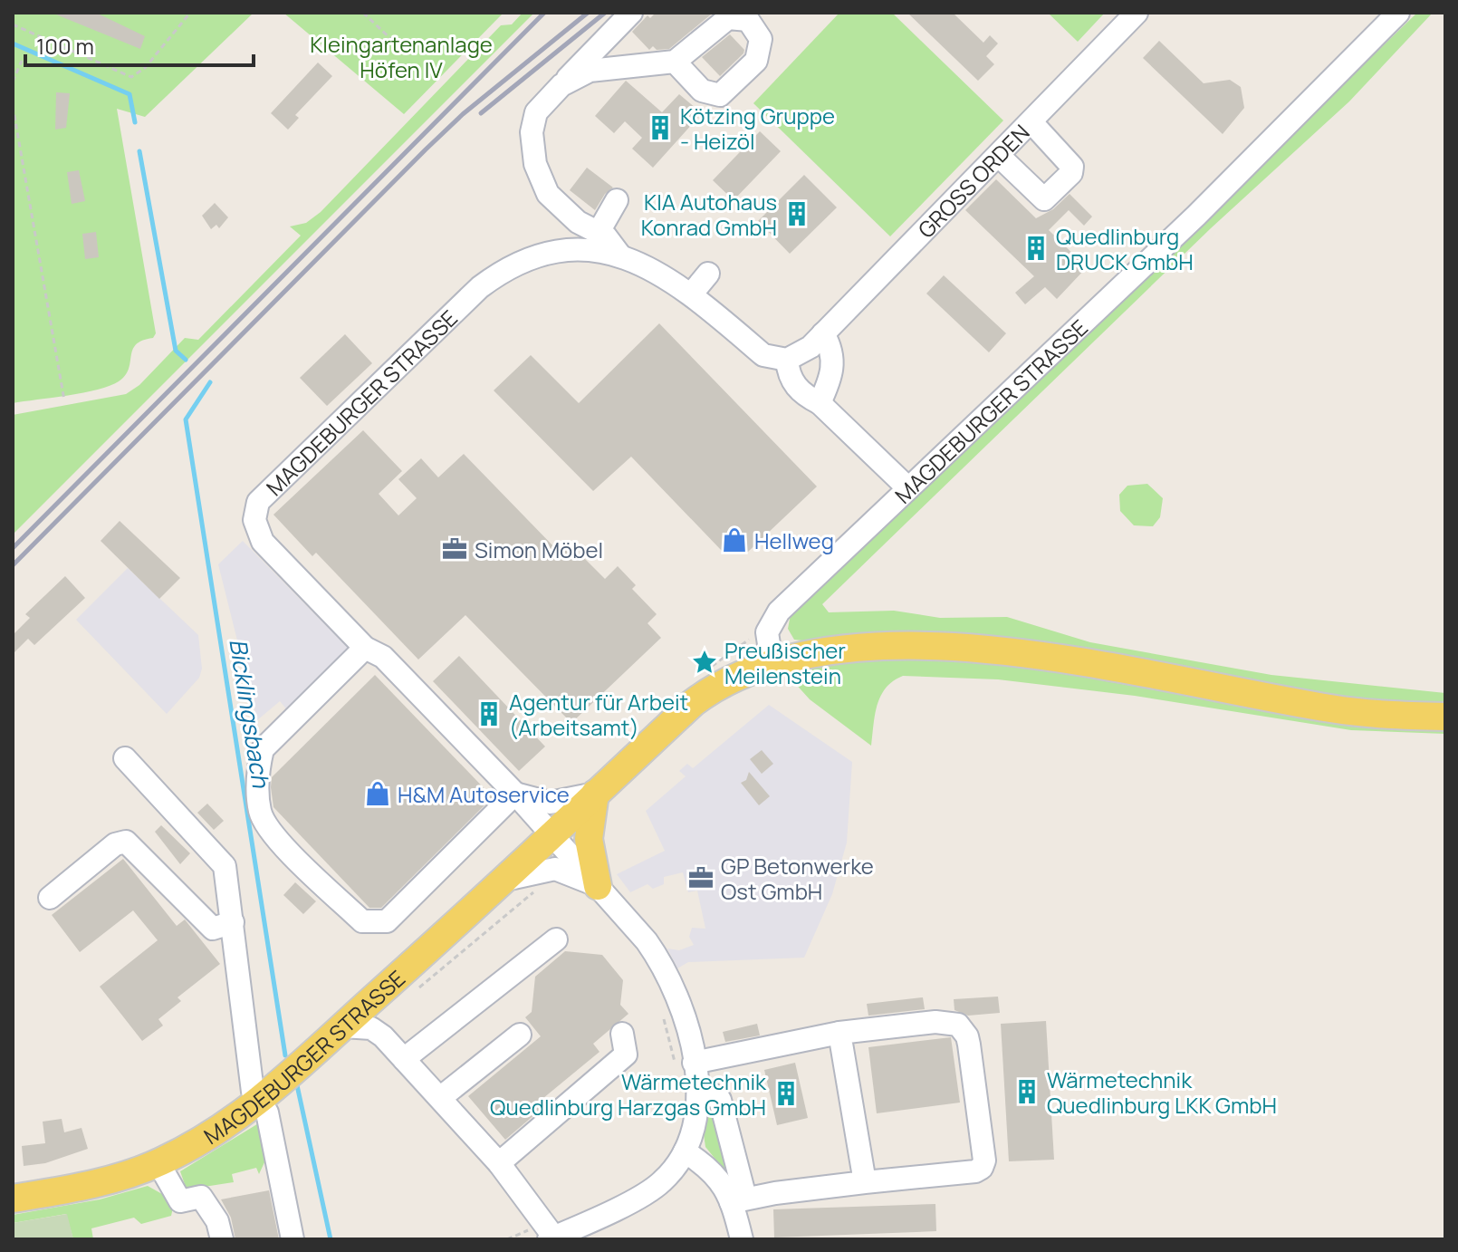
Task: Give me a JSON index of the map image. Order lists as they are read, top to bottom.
{
  "streets": {
    "main road": ["MAGDEBURGER STRASSE"],
    "street": ["GROSS ORDEN"]
  },
  "water": ["Bicklingsbach"],
  "parks": ["Kleingartenanlage Höfen IV"],
  "places": {
    "building": [
      "Kötzing Gruppe - Heizöl",
      "KIA Autohaus Konrad GmbH",
      "Quedlinburg DRUCK GmbH",
      "Agentur für Arbeit (Arbeitsamt)",
      "Wärmetechnik Quedlinburg LKK GmbH",
      "Wärmetechnik Quedlinburg Harzgas GmbH"
    ],
    "shop": ["Hellweg", "H&M Autoservice"],
    "office": ["Simon Möbel", "GP Betonwerke Ost GmbH"],
    "place": ["Preußischer Meilenstein"]
  },
  "scale_bar": "100 m"
}
